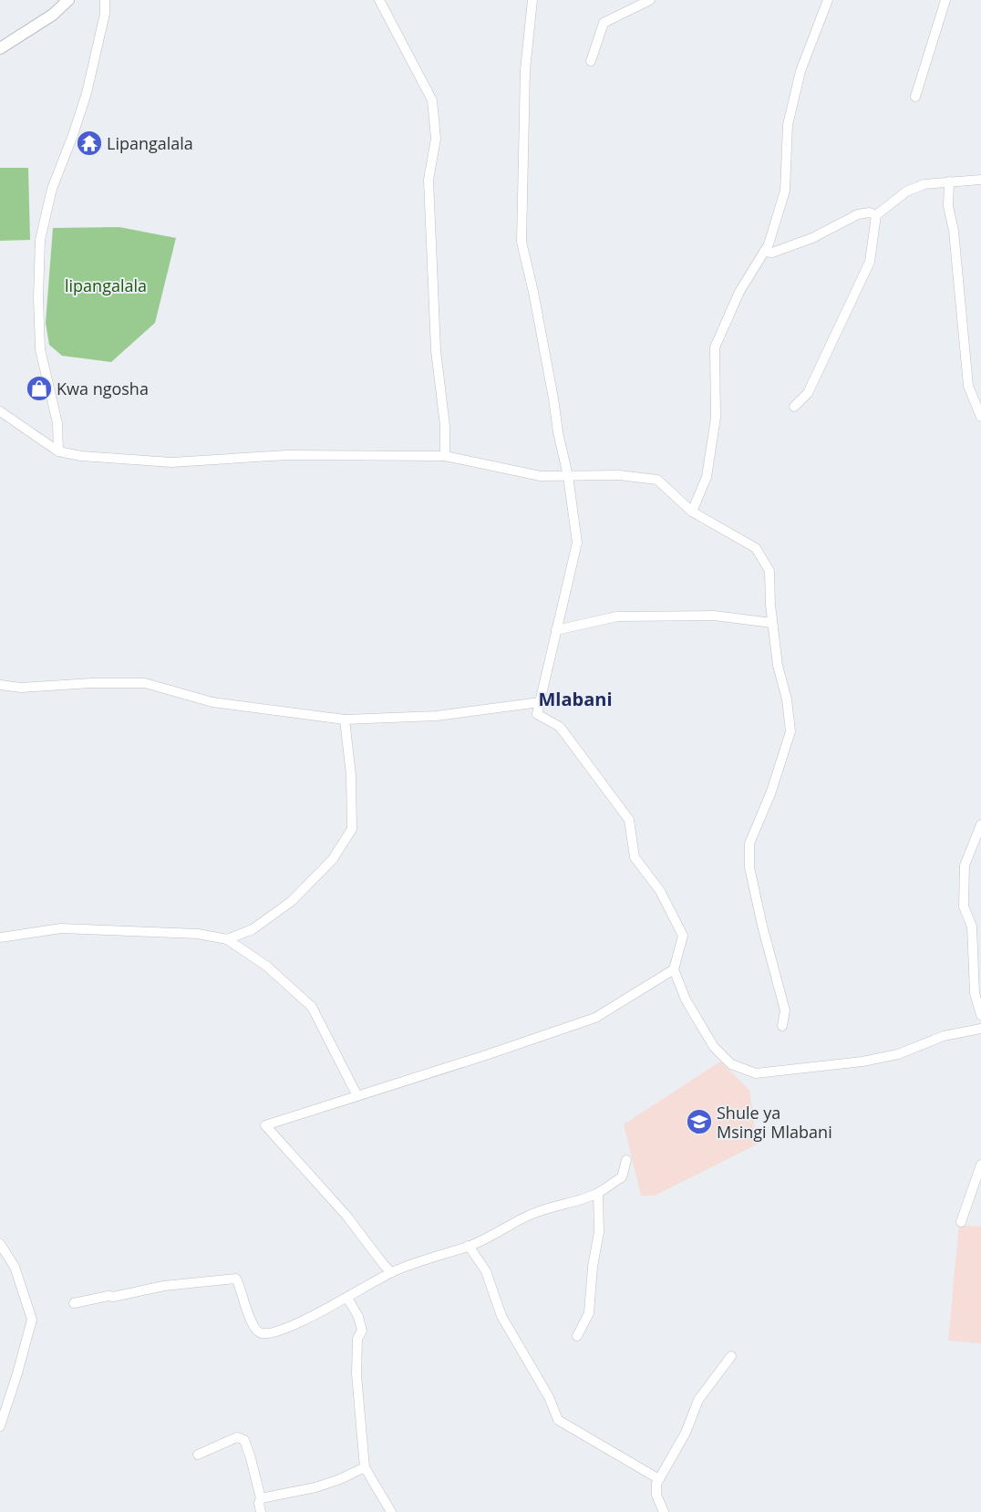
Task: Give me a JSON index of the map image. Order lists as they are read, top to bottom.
{
  "districts": ["Mlabani"],
  "parks": ["lipangalala"],
  "places": {
    "temple": ["Lipangalala"],
    "shop": ["Kwa ngosha"],
    "school or university": ["Shule ya Msingi Mlabani"]
  }
}
